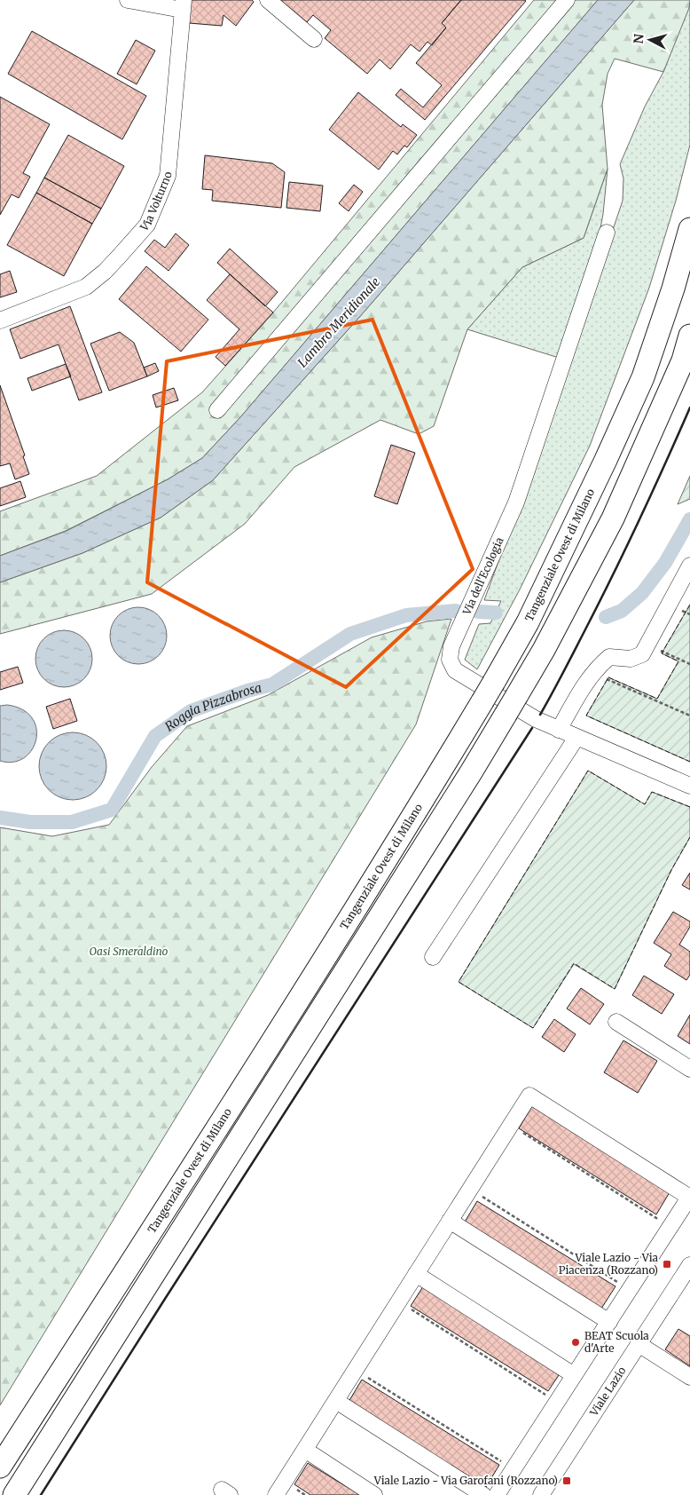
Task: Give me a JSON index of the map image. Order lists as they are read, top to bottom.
{
  "streets": {
    "highway": ["Tangenziale Ovest di Milano"],
    "street": ["Via Volturno", "Via dell'Ecologia", "Viale Lazio"]
  },
  "water": ["Lambro Meridionale", "Roggia Pizzabrosa"],
  "parks": ["Oasi Smeraldino"],
  "places": {
    "transit": ["Viale Lazio - Via Piacenza (Rozzano)", "Viale Lazio - Via Garofani (Rozzano)"],
    "other": ["BEAT Scuola d'Arte"]
  },
  "north": "left"
}
